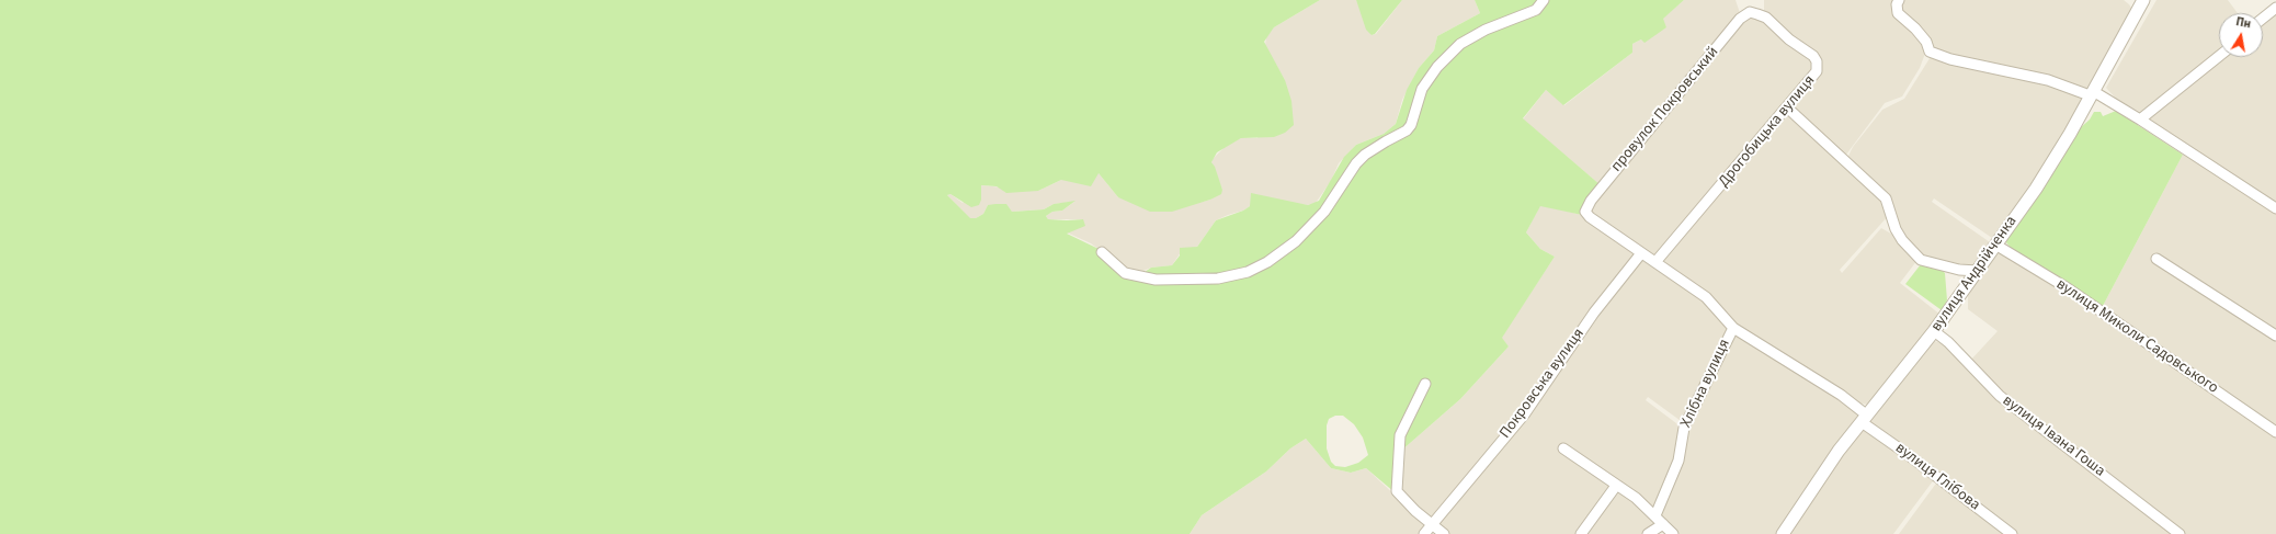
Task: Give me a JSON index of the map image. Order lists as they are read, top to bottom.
{
  "streets": {
    "street": [
      "провулок Покровський",
      "Дрогобицька вулиця",
      "вулиця Андрійченка",
      "вулиця Миколи Садовського",
      "Покровська вулиця",
      "Хлібна вулиця",
      "вулиця Івана Гоша",
      "вулиця Глібова"
    ]
  },
  "crossings": [
    ["провулок Покровський", "Дрогобицька вулиця"],
    ["провулок Покровський", "Покровська вулиця"],
    ["вулиця Андрійченка", "вулиця Миколи Садовського"],
    ["вулиця Андрійченка", "вулиця Івана Гоша"],
    ["вулиця Андрійченка", "вулиця Глібова"]
  ],
  "north": "top"
}
